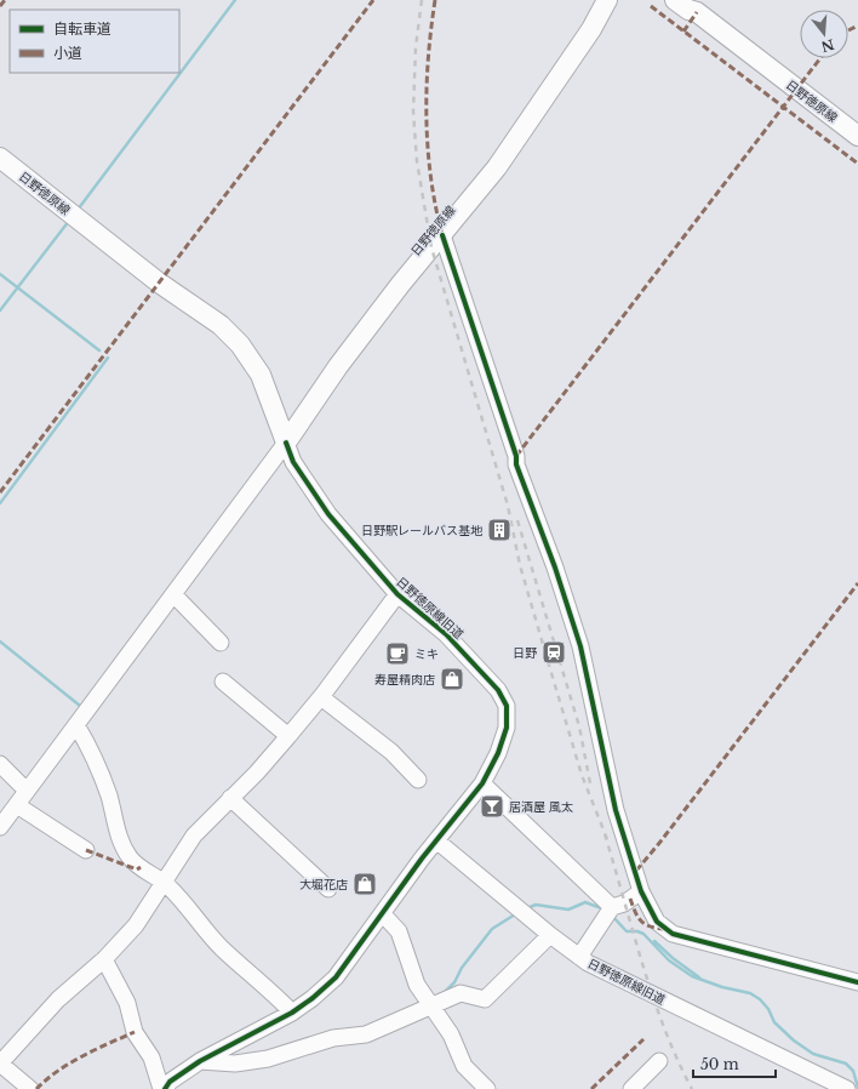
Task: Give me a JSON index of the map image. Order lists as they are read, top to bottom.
{
  "streets": {
    "main road": ["日野徳原線"],
    "street": ["日野徳原線旧道"]
  },
  "crossings": [
    ["日野徳原線", "日野徳原線旧道"]
  ],
  "places": {
    "building": ["日野駅レールバス基地"],
    "station": ["日野"],
    "cafe": ["ミキ"],
    "shop": ["寿屋精肉店", "大堀花店"],
    "bar": ["居酒屋 風太"]
  },
  "legend": ["自転車道", "小道"],
  "scale_bar": "50 m",
  "north": "bottom"
}
